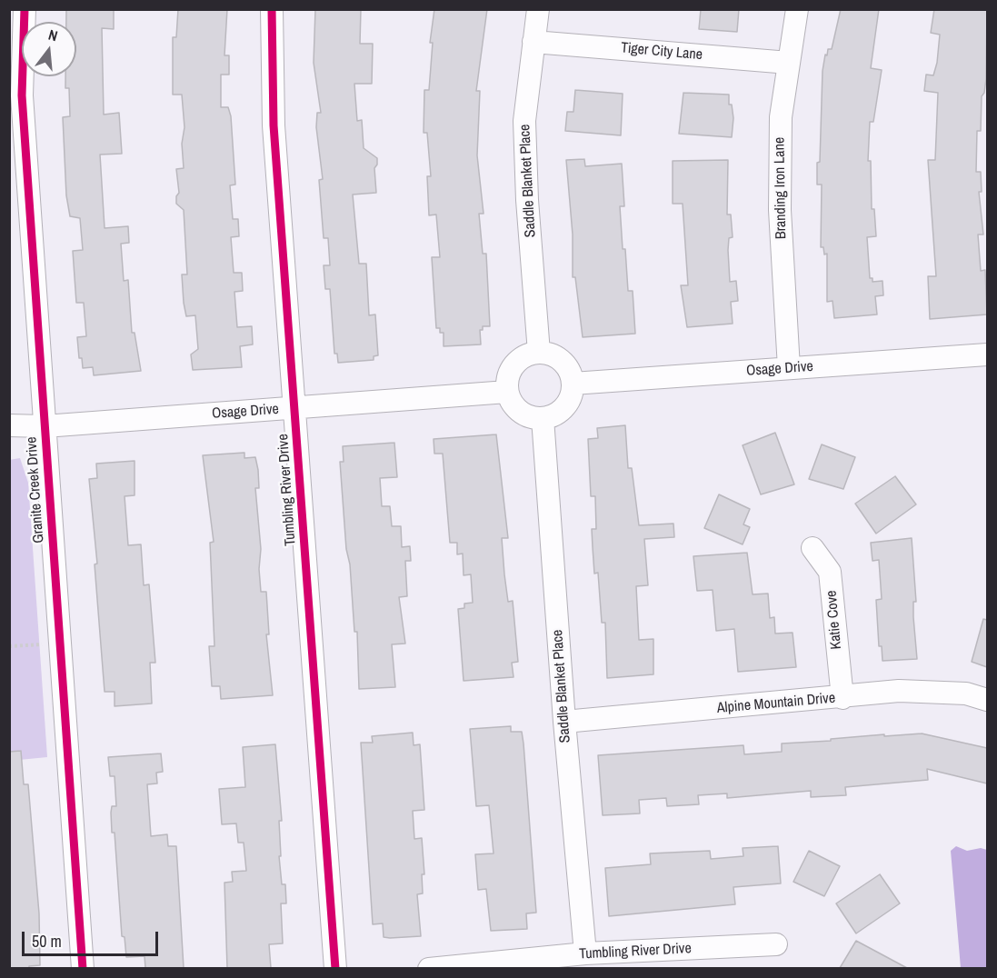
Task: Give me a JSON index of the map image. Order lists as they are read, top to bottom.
{
  "streets": {
    "street": [
      "Tiger City Lane",
      "Saddle Blanket Place",
      "Branding Iron Lane",
      "Osage Drive",
      "Granite Creek Drive",
      "Tumbling River Drive",
      "Katie Cove",
      "Alpine Mountain Drive"
    ]
  },
  "crossings": [
    ["Tiger City Lane", "Saddle Blanket Place"],
    ["Tiger City Lane", "Branding Iron Lane"],
    ["Saddle Blanket Place", "Osage Drive"],
    ["Saddle Blanket Place", "Tumbling River Drive"],
    ["Saddle Blanket Place", "Alpine Mountain Drive"],
    ["Branding Iron Lane", "Osage Drive"],
    ["Osage Drive", "Granite Creek Drive"],
    ["Osage Drive", "Tumbling River Drive"],
    ["Katie Cove", "Alpine Mountain Drive"]
  ],
  "scale_bar": "50 m",
  "north": "top"
}
